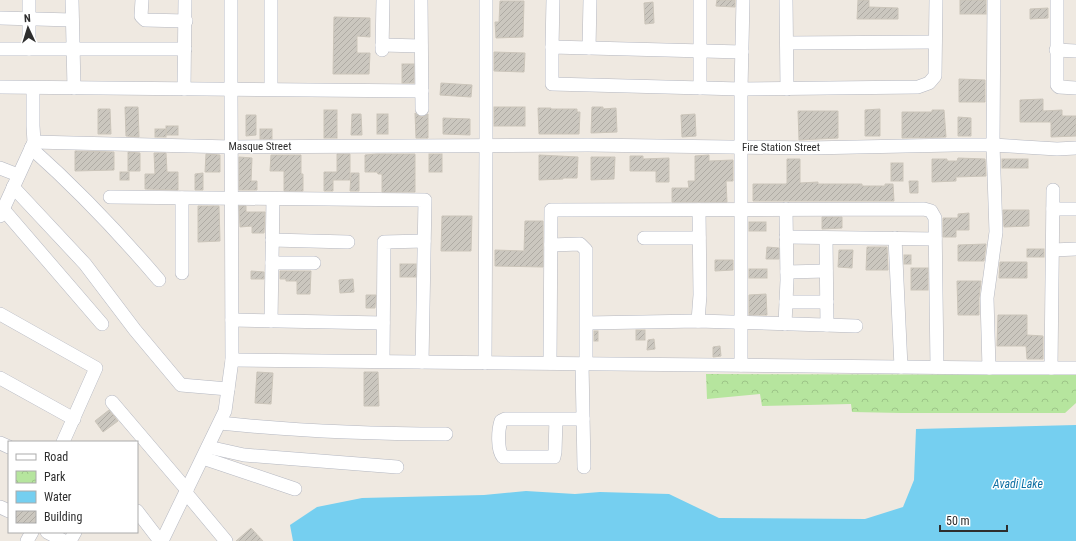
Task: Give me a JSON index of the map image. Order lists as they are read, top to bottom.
{
  "streets": {
    "street": ["Masque Street", "Fire Station Street"]
  },
  "crossings": [
    ["Masque Street", "Fire Station Street"]
  ],
  "water": ["Avadi Lake"],
  "legend": [
    "Road",
    "Park",
    "Water",
    "Building"
  ],
  "scale_bar": "50 m",
  "north": "top"
}
